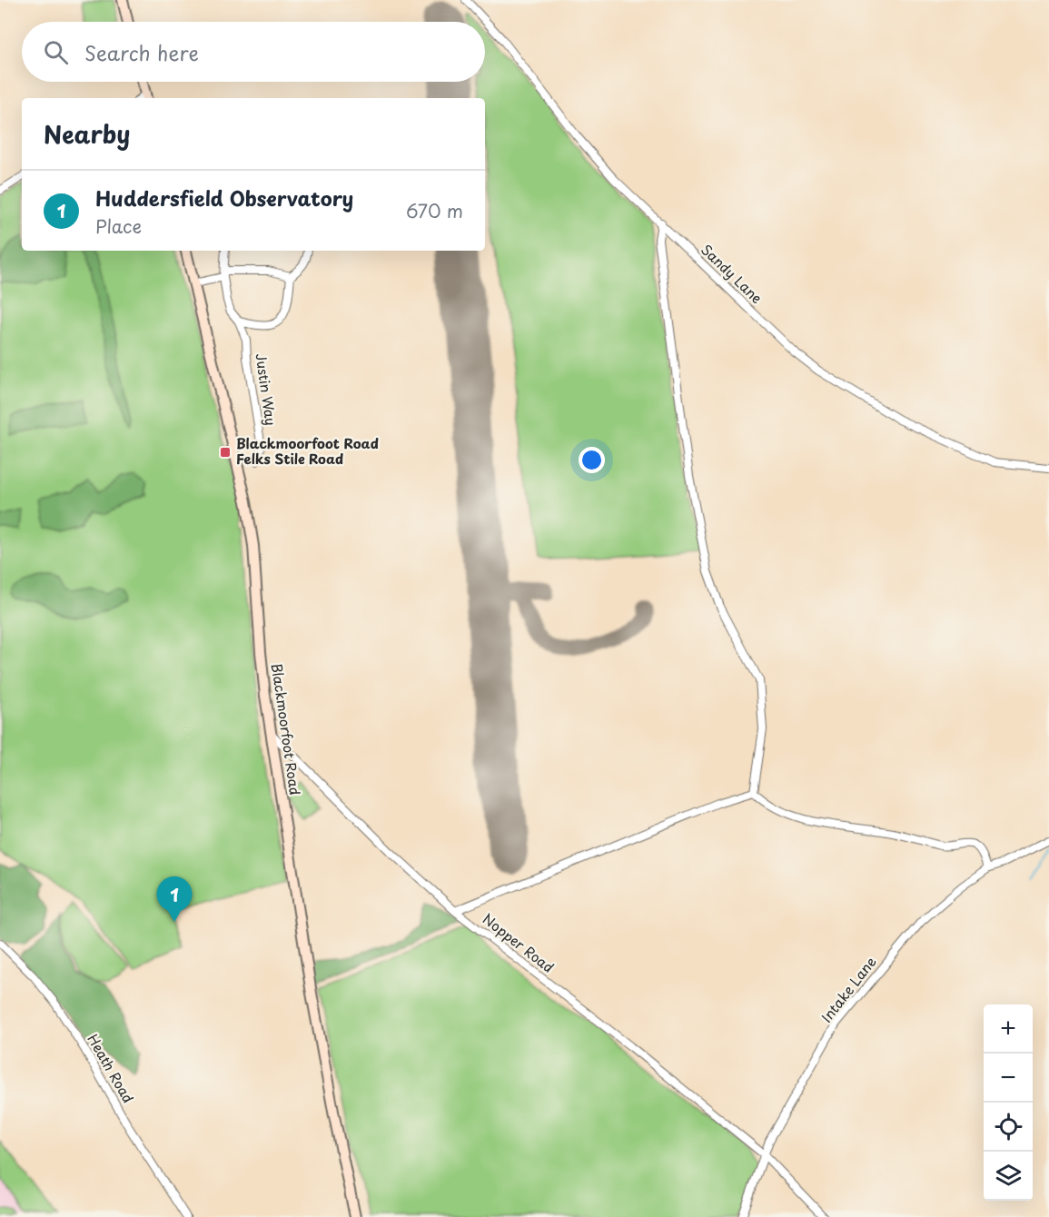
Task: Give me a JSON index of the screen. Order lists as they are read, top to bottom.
{
  "streets": {
    "street": [
      "Sandy Lane",
      "Justin Way",
      "Blackmoorfoot Road",
      "Nopper Road",
      "Intake Lane",
      "Heath Road"
    ]
  },
  "crossings": [
    ["Blackmoorfoot Road", "Nopper Road"],
    ["Nopper Road", "Intake Lane"]
  ],
  "places": {
    "transit": ["Blackmoorfoot Road Felks Stile Road"]
  },
  "page": {
    "search": "Search here",
    "heading": "Nearby",
    "list": [
      {
        "mark": "1",
        "name": "Huddersfield Observatory",
        "note": "Place",
        "value": "670 m"
      }
    ],
    "pins": "1",
    "map_buttons": ["+", "−"]
  }
}
